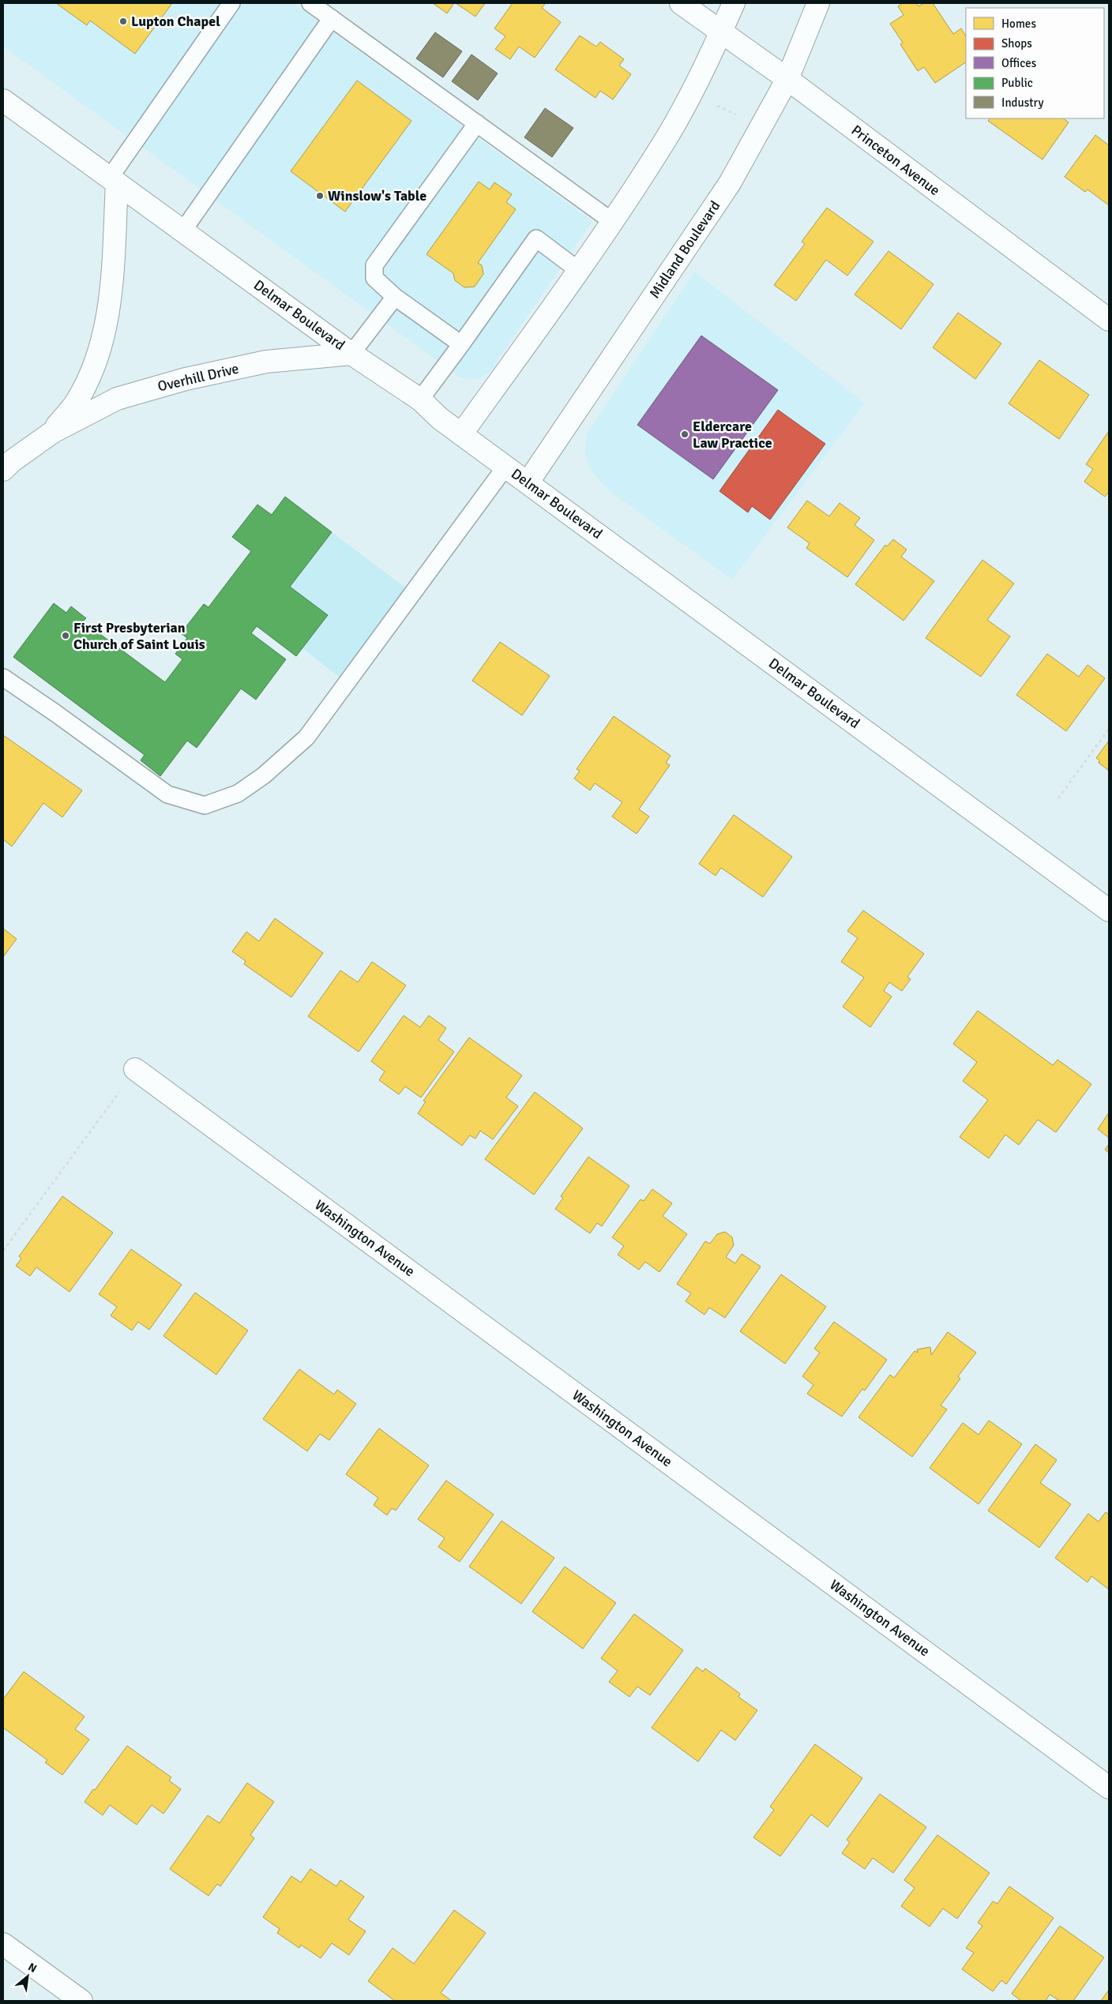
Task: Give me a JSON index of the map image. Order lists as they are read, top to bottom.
{
  "streets": {
    "street": [
      "Princeton Avenue",
      "Midland Boulevard",
      "Delmar Boulevard",
      "Overhill Drive",
      "Washington Avenue"
    ]
  },
  "crossings": [
    ["Princeton Avenue", "Midland Boulevard"],
    ["Midland Boulevard", "Delmar Boulevard"],
    ["Delmar Boulevard", "Overhill Drive"]
  ],
  "places": [
    "Lupton Chapel",
    "Winslow's Table",
    "Eldercare Law Practice",
    "First Presbyterian Church of Saint Louis"
  ],
  "legend": [
    "Homes",
    "Shops",
    "Offices",
    "Public",
    "Industry"
  ],
  "north": "top right"
}
